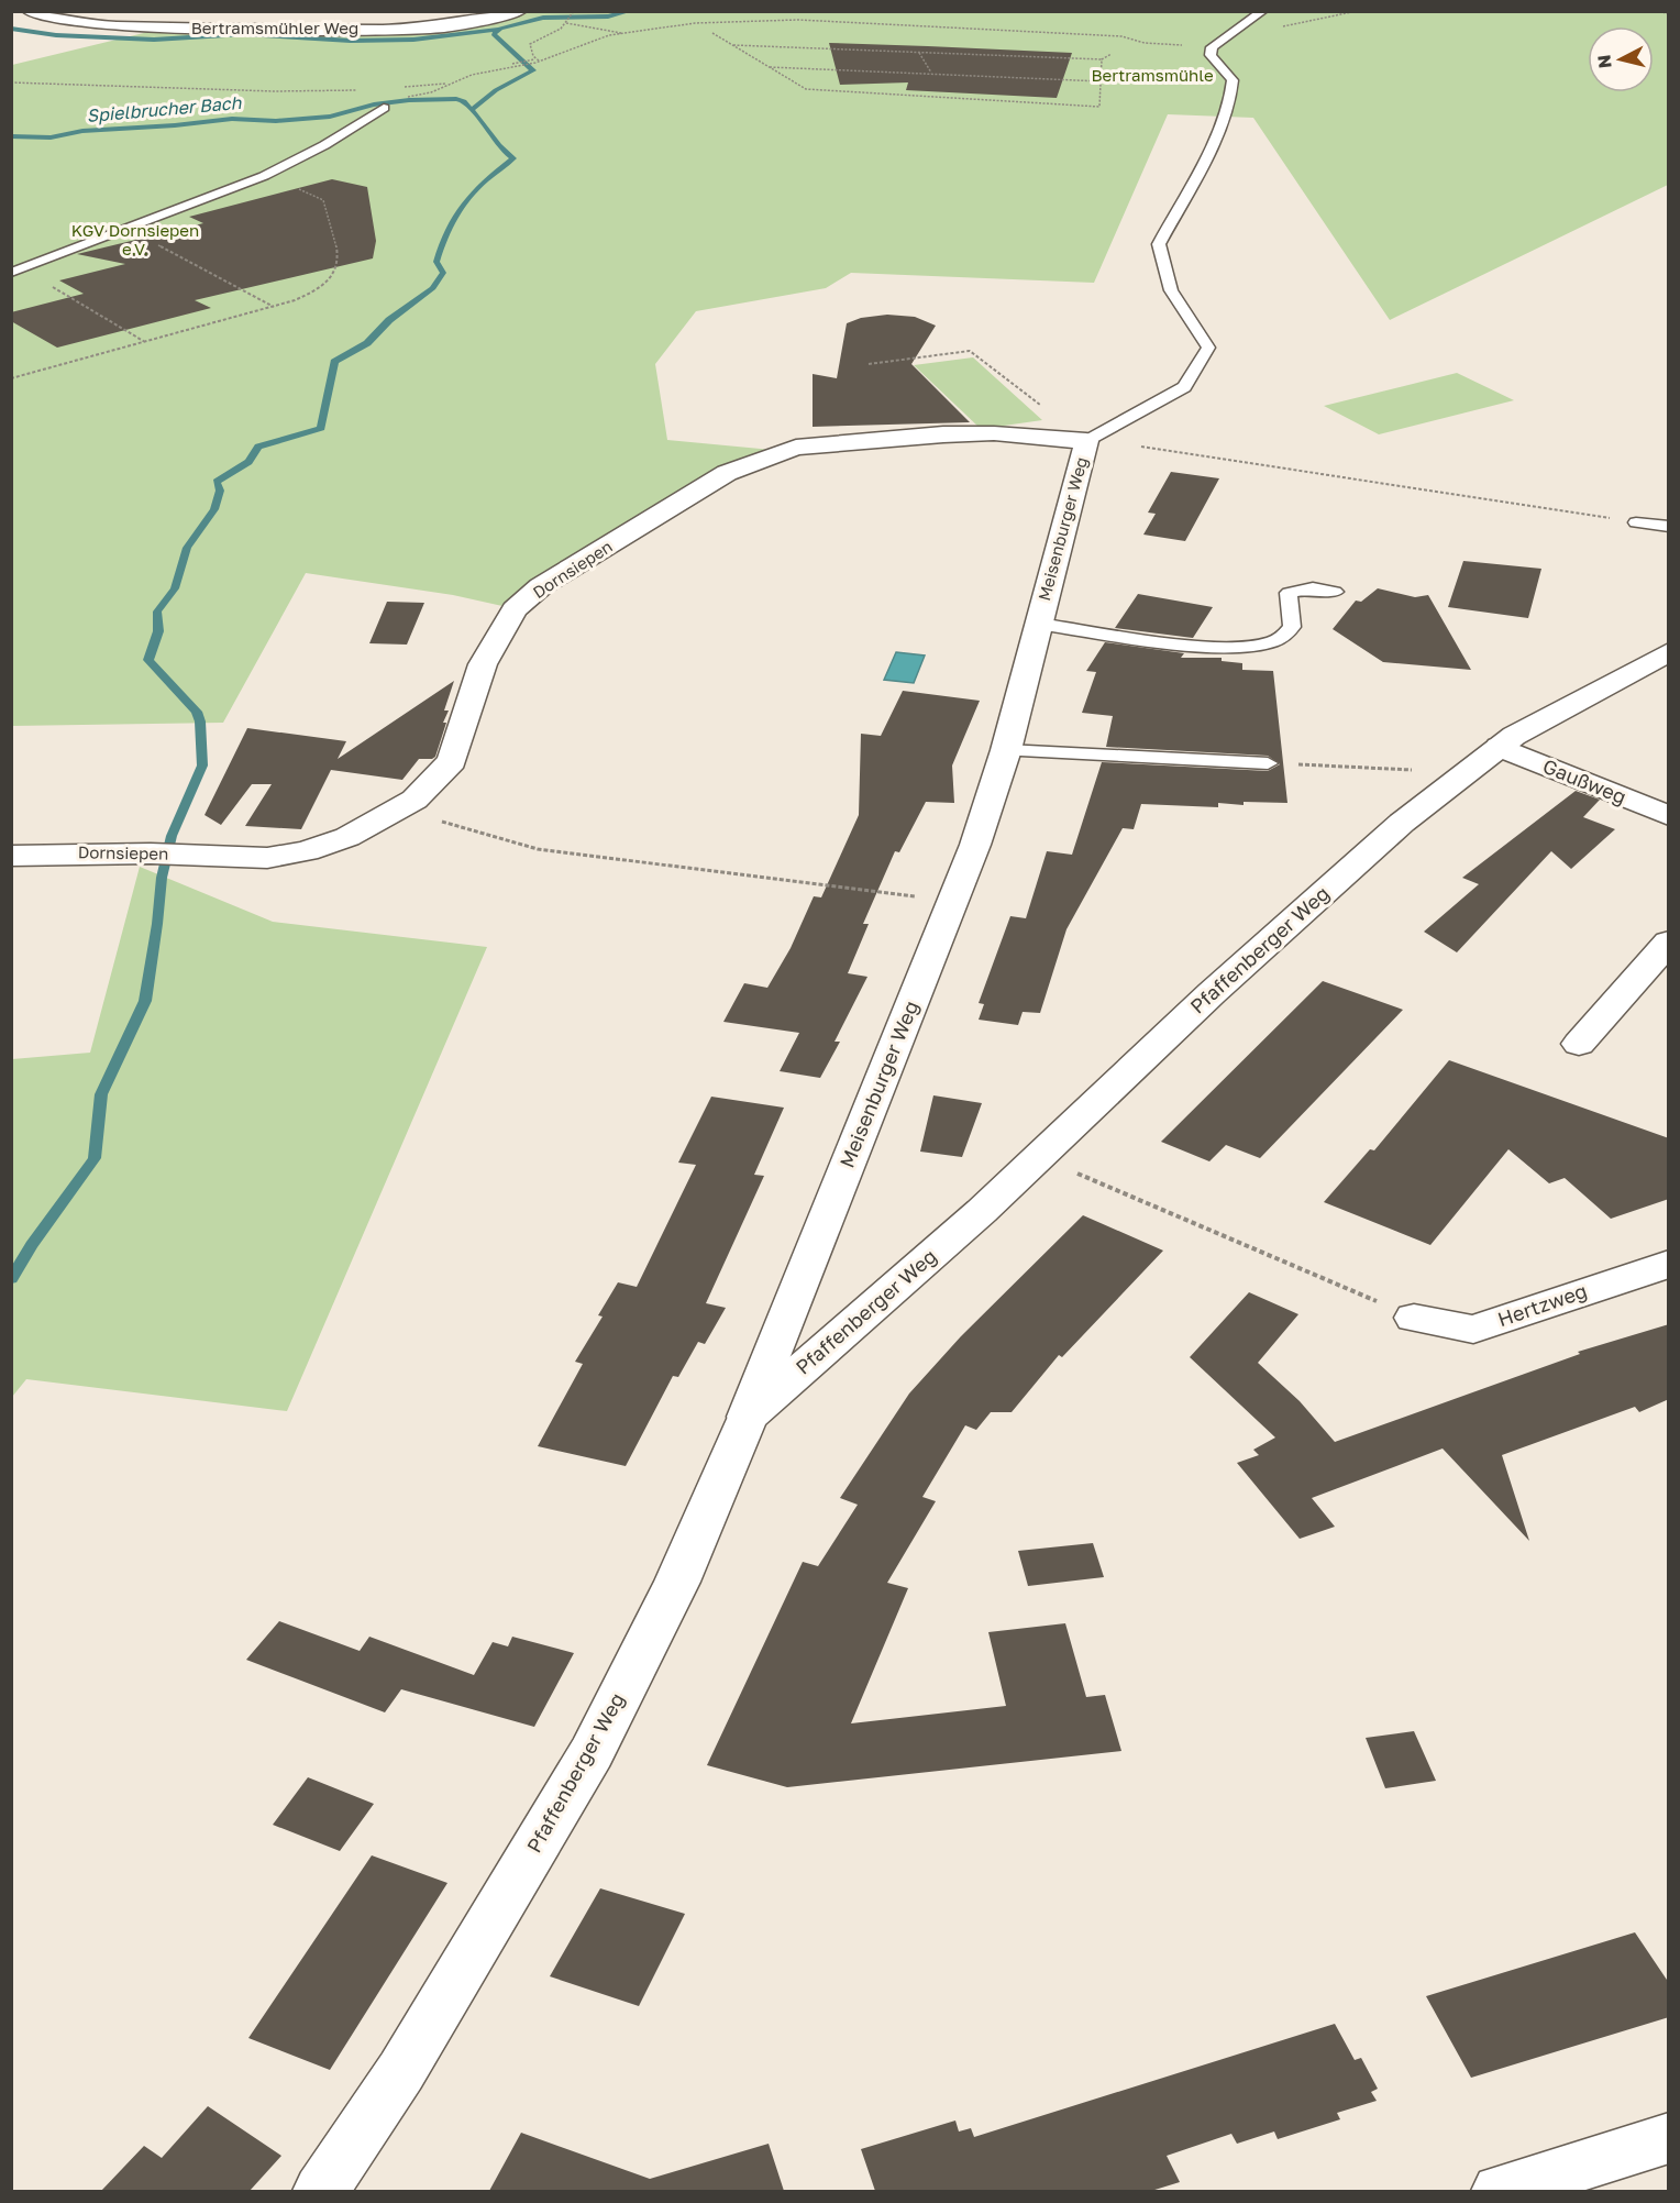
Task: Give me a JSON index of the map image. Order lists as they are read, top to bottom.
{
  "streets": {
    "street": [
      "Bertramsmühler Weg",
      "Meisenburger Weg",
      "Dornsiepen",
      "Gaußweg",
      "Pfaffenberger Weg",
      "Hertzweg"
    ]
  },
  "crossings": [
    ["Meisenburger Weg", "Dornsiepen"],
    ["Meisenburger Weg", "Pfaffenberger Weg"],
    ["Gaußweg", "Pfaffenberger Weg"]
  ],
  "water": ["Spielbrucher Bach"],
  "parks": ["Bertramsmühle", "KGV Dornsiepen e.V."],
  "north": "left"
}
